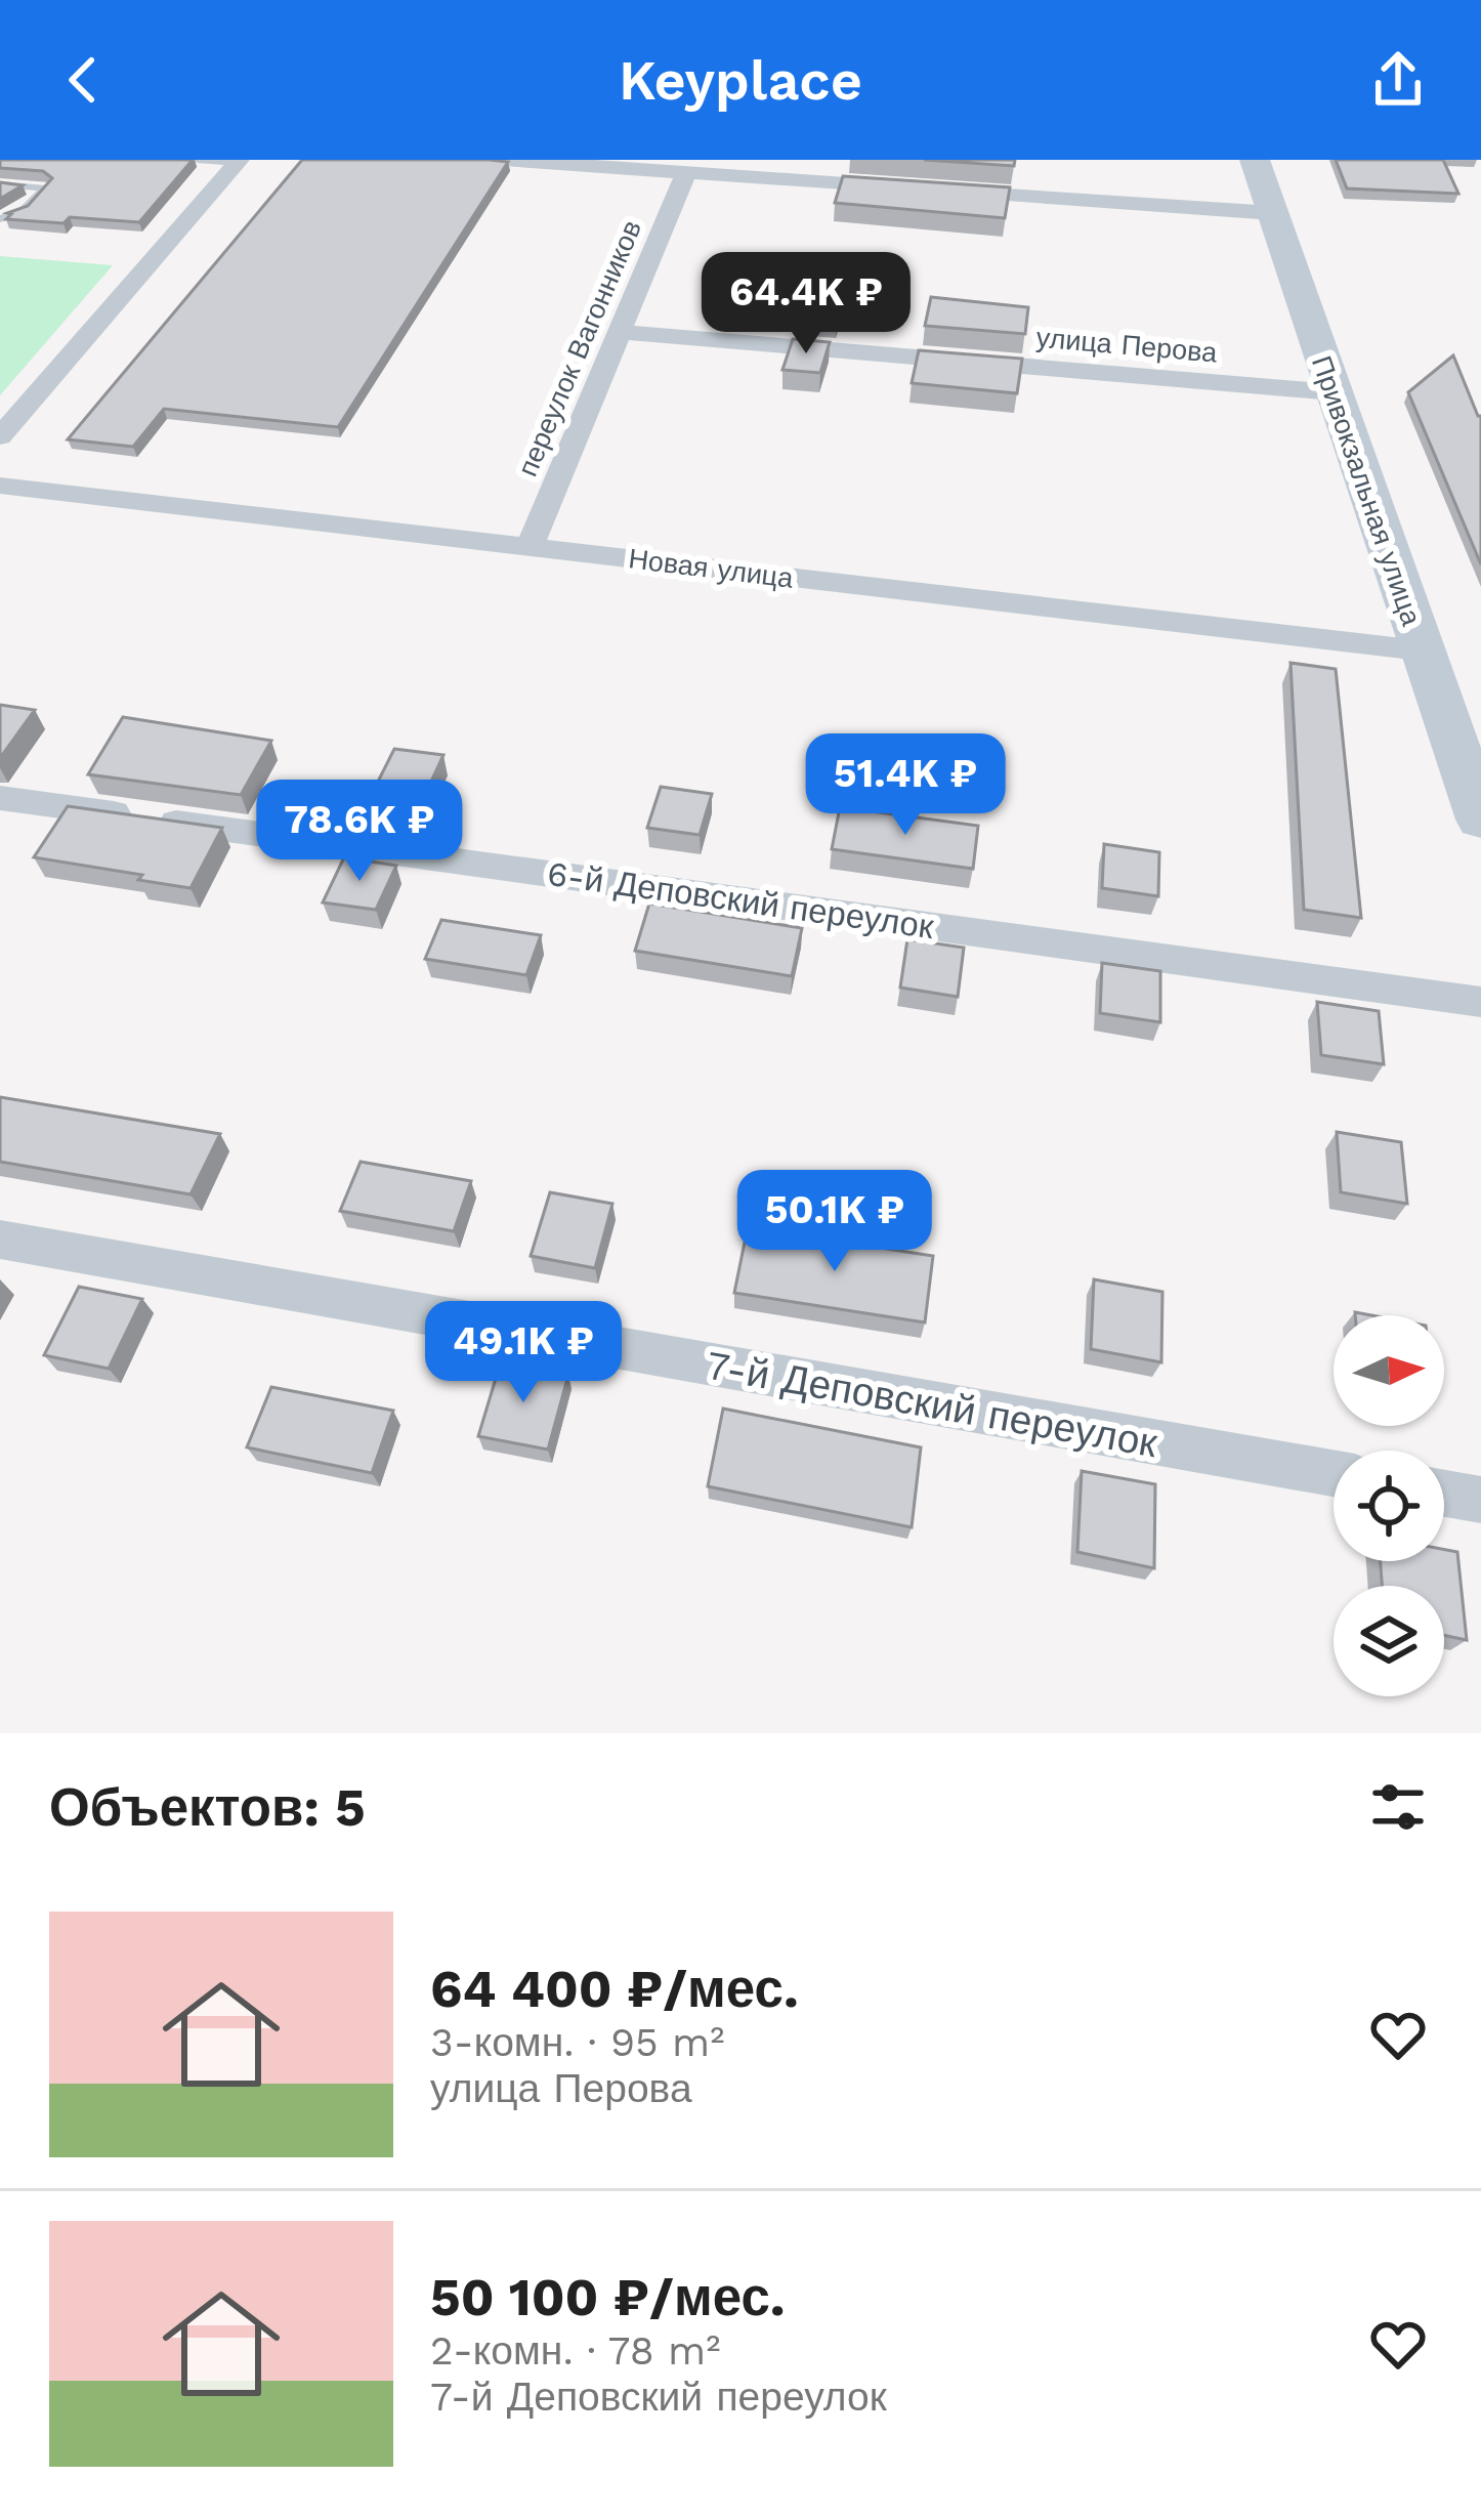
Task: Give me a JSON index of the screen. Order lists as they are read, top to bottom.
{
  "streets": {
    "street": [
      "улица Перова",
      "переулок Вагонников",
      "Привокзальная улица",
      "Новая улица",
      "6-й Деповский переулок",
      "7-й Деповский переулок"
    ]
  },
  "crossings": [
    ["улица Перова", "переулок Вагонников"],
    ["улица Перова", "Привокзальная улица"],
    ["переулок Вагонников", "Новая улица"],
    ["Привокзальная улица", "Новая улица"]
  ],
  "north": "right",
  "page": {
    "header": "Keyplace",
    "price": [
      "64.4K ₽",
      "51.4K ₽",
      "78.6K ₽",
      "50.1K ₽",
      "49.1K ₽"
    ],
    "heading": "Объектов: 5",
    "list": [
      {
        "name": "64 400 ₽/мес.",
        "note": "3-комн. · 95 m² · улица Перова"
      },
      {
        "name": "50 100 ₽/мес.",
        "note": "2-комн. · 78 m² · 7-й Деповский переулок"
      }
    ]
  }
}
